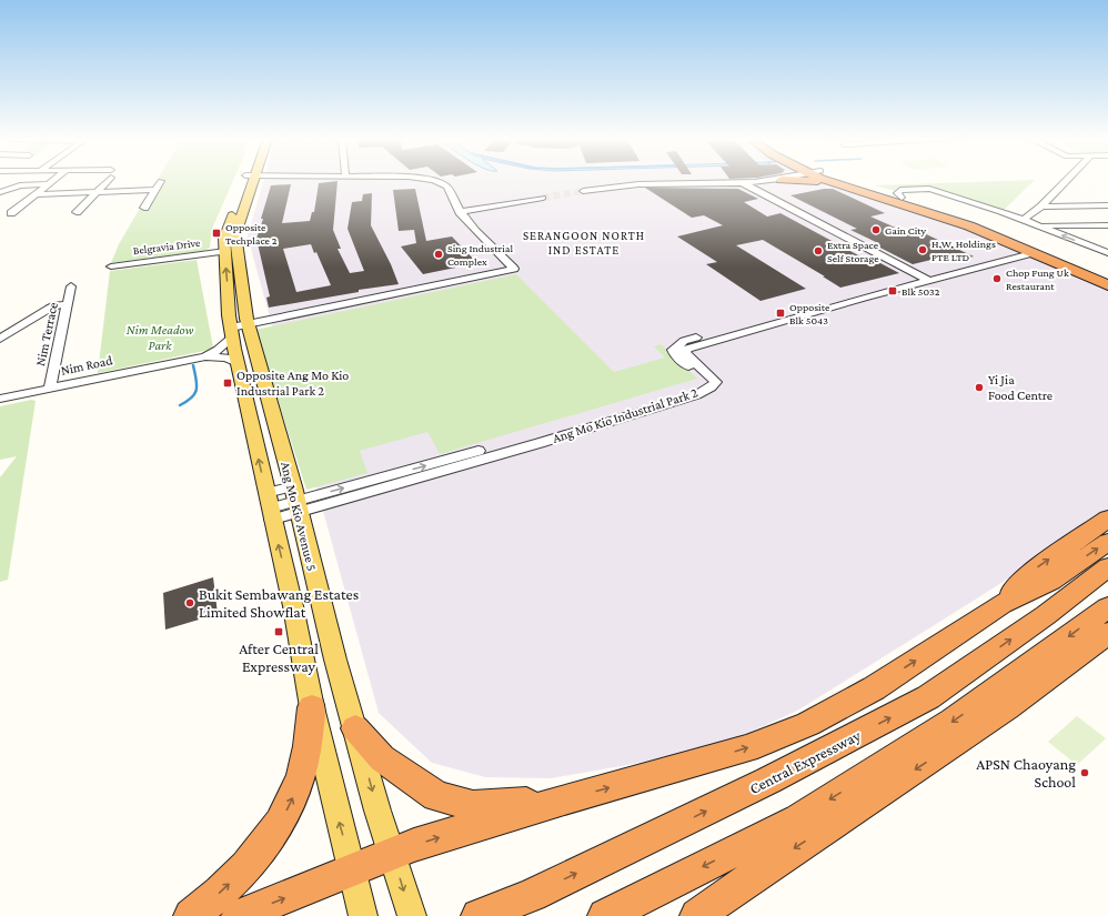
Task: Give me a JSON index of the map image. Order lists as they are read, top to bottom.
{
  "streets": {
    "highway": ["Central Expressway"],
    "main road": ["Ang Mo Kio Avenue 5"],
    "street": [
      "Belgravia Drive",
      "Nim Terrace",
      "Nim Road",
      "Ang Mo Kio Industrial Park 2"
    ]
  },
  "crossings": [
    ["Belgravia Drive", "Ang Mo Kio Avenue 5"],
    ["Nim Terrace", "Nim Road"],
    ["Ang Mo Kio Industrial Park 2", "Ang Mo Kio Avenue 5"]
  ],
  "districts": ["SERANGOON NORTH IND ESTATE"],
  "parks": ["Nim Meadow Park"],
  "places": {
    "other": [
      "Gain City",
      "H.W. Holdings PTE LTD",
      "Extra Space Self Storage",
      "Sing Industrial Complex",
      "Chop Fung Uk Restaurant",
      "Yi Jia Food Centre",
      "Bukit Sembawang Estates Limited Showflat",
      "APSN Chaoyang School"
    ],
    "transit": [
      "Opposite Techplace 2",
      "Blk 5032",
      "Opposite Blk 5043",
      "Opposite Ang Mo Kio Industrial Park 2",
      "After Central Expressway"
    ]
  }
}
